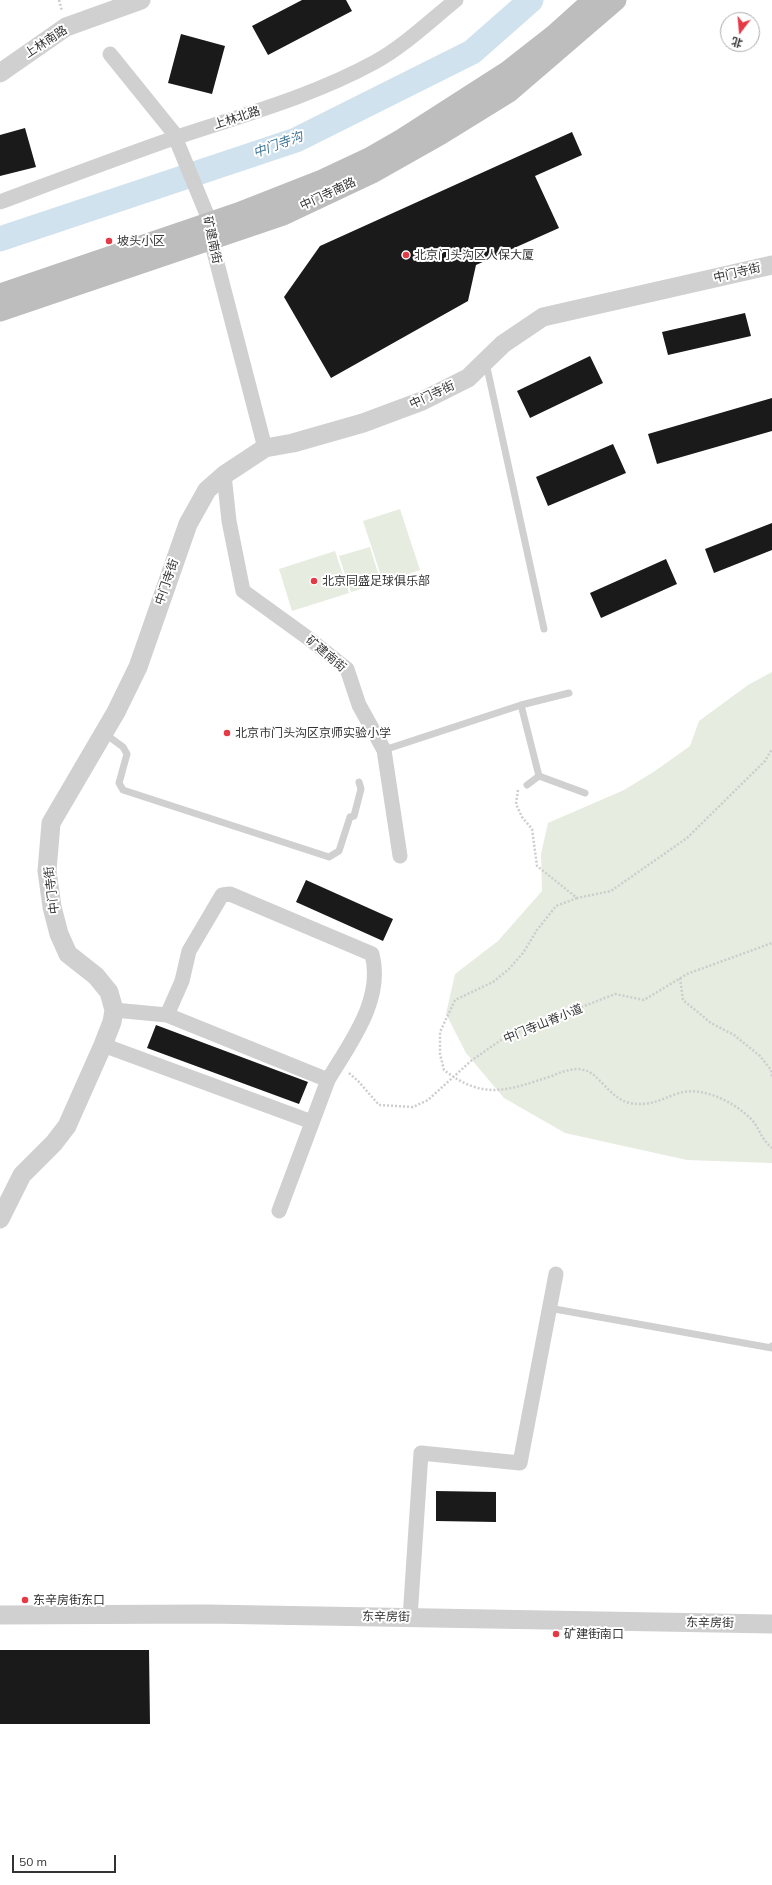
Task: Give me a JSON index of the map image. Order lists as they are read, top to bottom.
{
  "streets": {
    "main road": ["中门寺南路"],
    "street": [
      "上林南路",
      "上林北路",
      "矿建南街",
      "中门寺街",
      "东辛房街"
    ],
    "path": ["中门寺山脊小道"]
  },
  "crossings": [
    ["上林北路", "矿建南街"],
    ["中门寺南路", "矿建南街"],
    ["矿建南街", "中门寺街"]
  ],
  "water": ["中门寺沟"],
  "places": [
    "坡头小区",
    "北京门头沟区人保大厦",
    "北京同盛足球俱乐部",
    "北京市门头沟区京师实验小学",
    "东辛房街东口",
    "矿建街南口"
  ],
  "scale_bar": "50 m",
  "north": "bottom"
}
